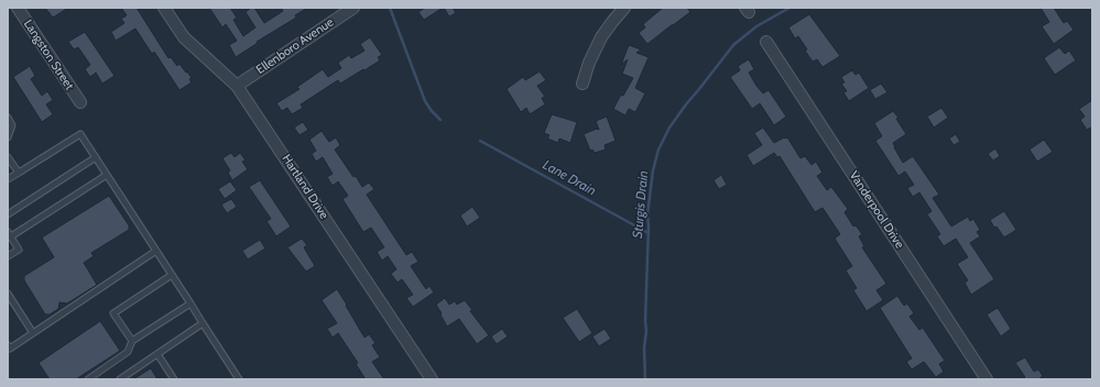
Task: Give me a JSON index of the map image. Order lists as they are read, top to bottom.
{
  "streets": {
    "street": [
      "Ellenboro Avenue",
      "Langston Street",
      "Hartland Drive",
      "Vanderpool Drive"
    ]
  },
  "crossings": [
    ["Ellenboro Avenue", "Hartland Drive"]
  ],
  "water": ["Lane Drain", "Sturgis Drain"]
}
